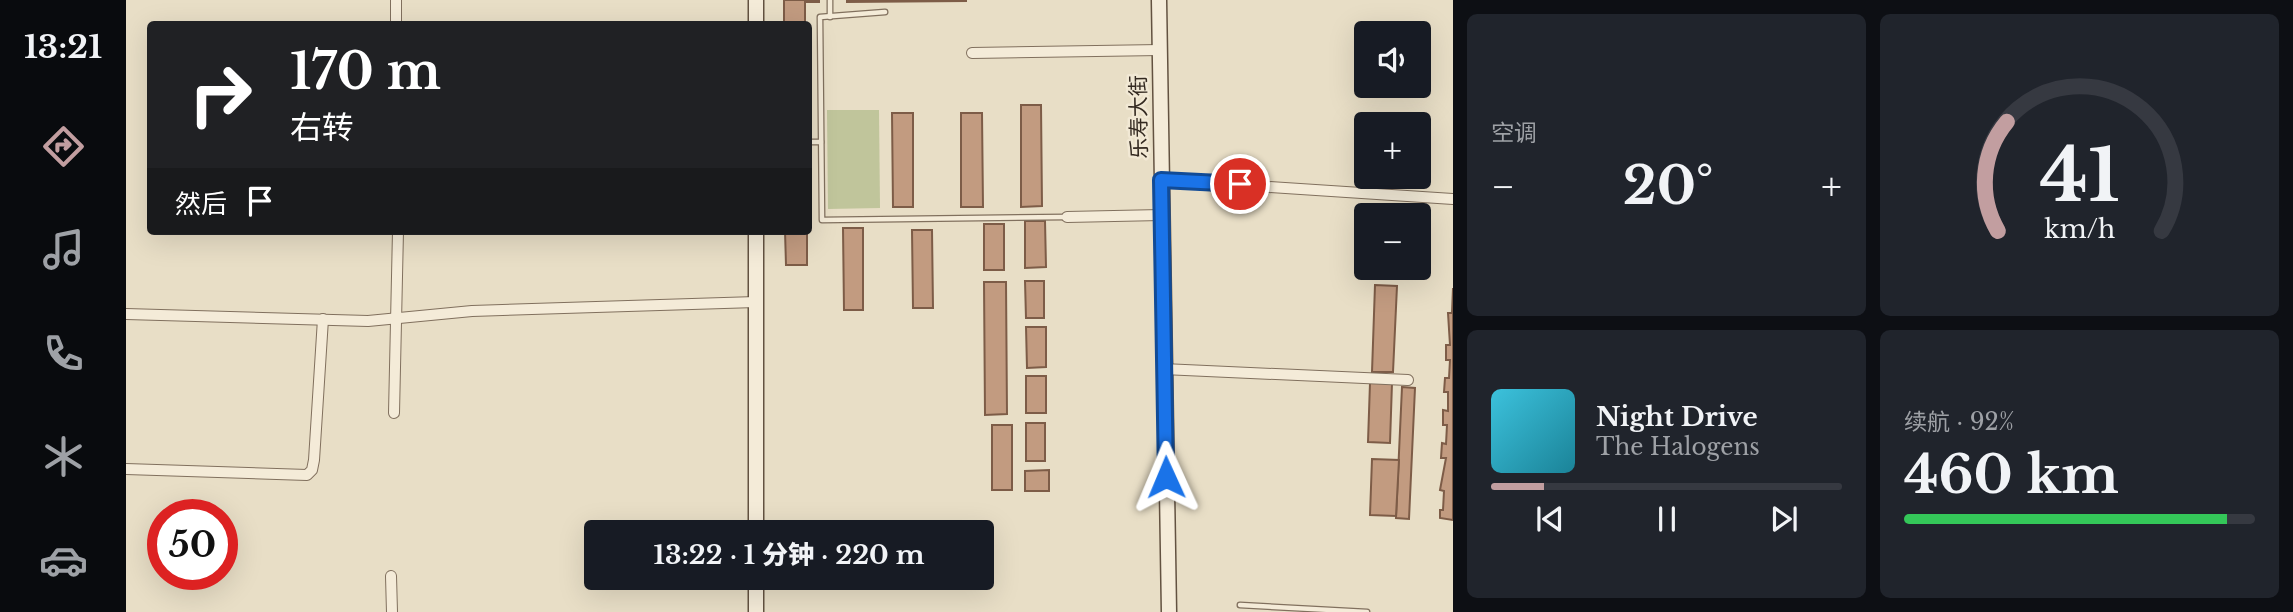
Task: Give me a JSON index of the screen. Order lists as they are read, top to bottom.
{
  "streets": {
    "main road": ["乐寿大街"]
  },
  "page": {
    "tabs": "13:21",
    "tile": [
      "空调",
      ["续航 · 92%", "460 km"]
    ],
    "map_buttons": ["+", "−"],
    "turn": ["170 m", "右转"],
    "heat": ["−", "20°", "+"],
    "then": "然后",
    "song": ["Night Drive", "The Halogens"],
    "limit": "50",
    "trip": "13:22 · 1 分钟 · 220 m",
    "gauge": ["41", "km/h"]
  }
}
